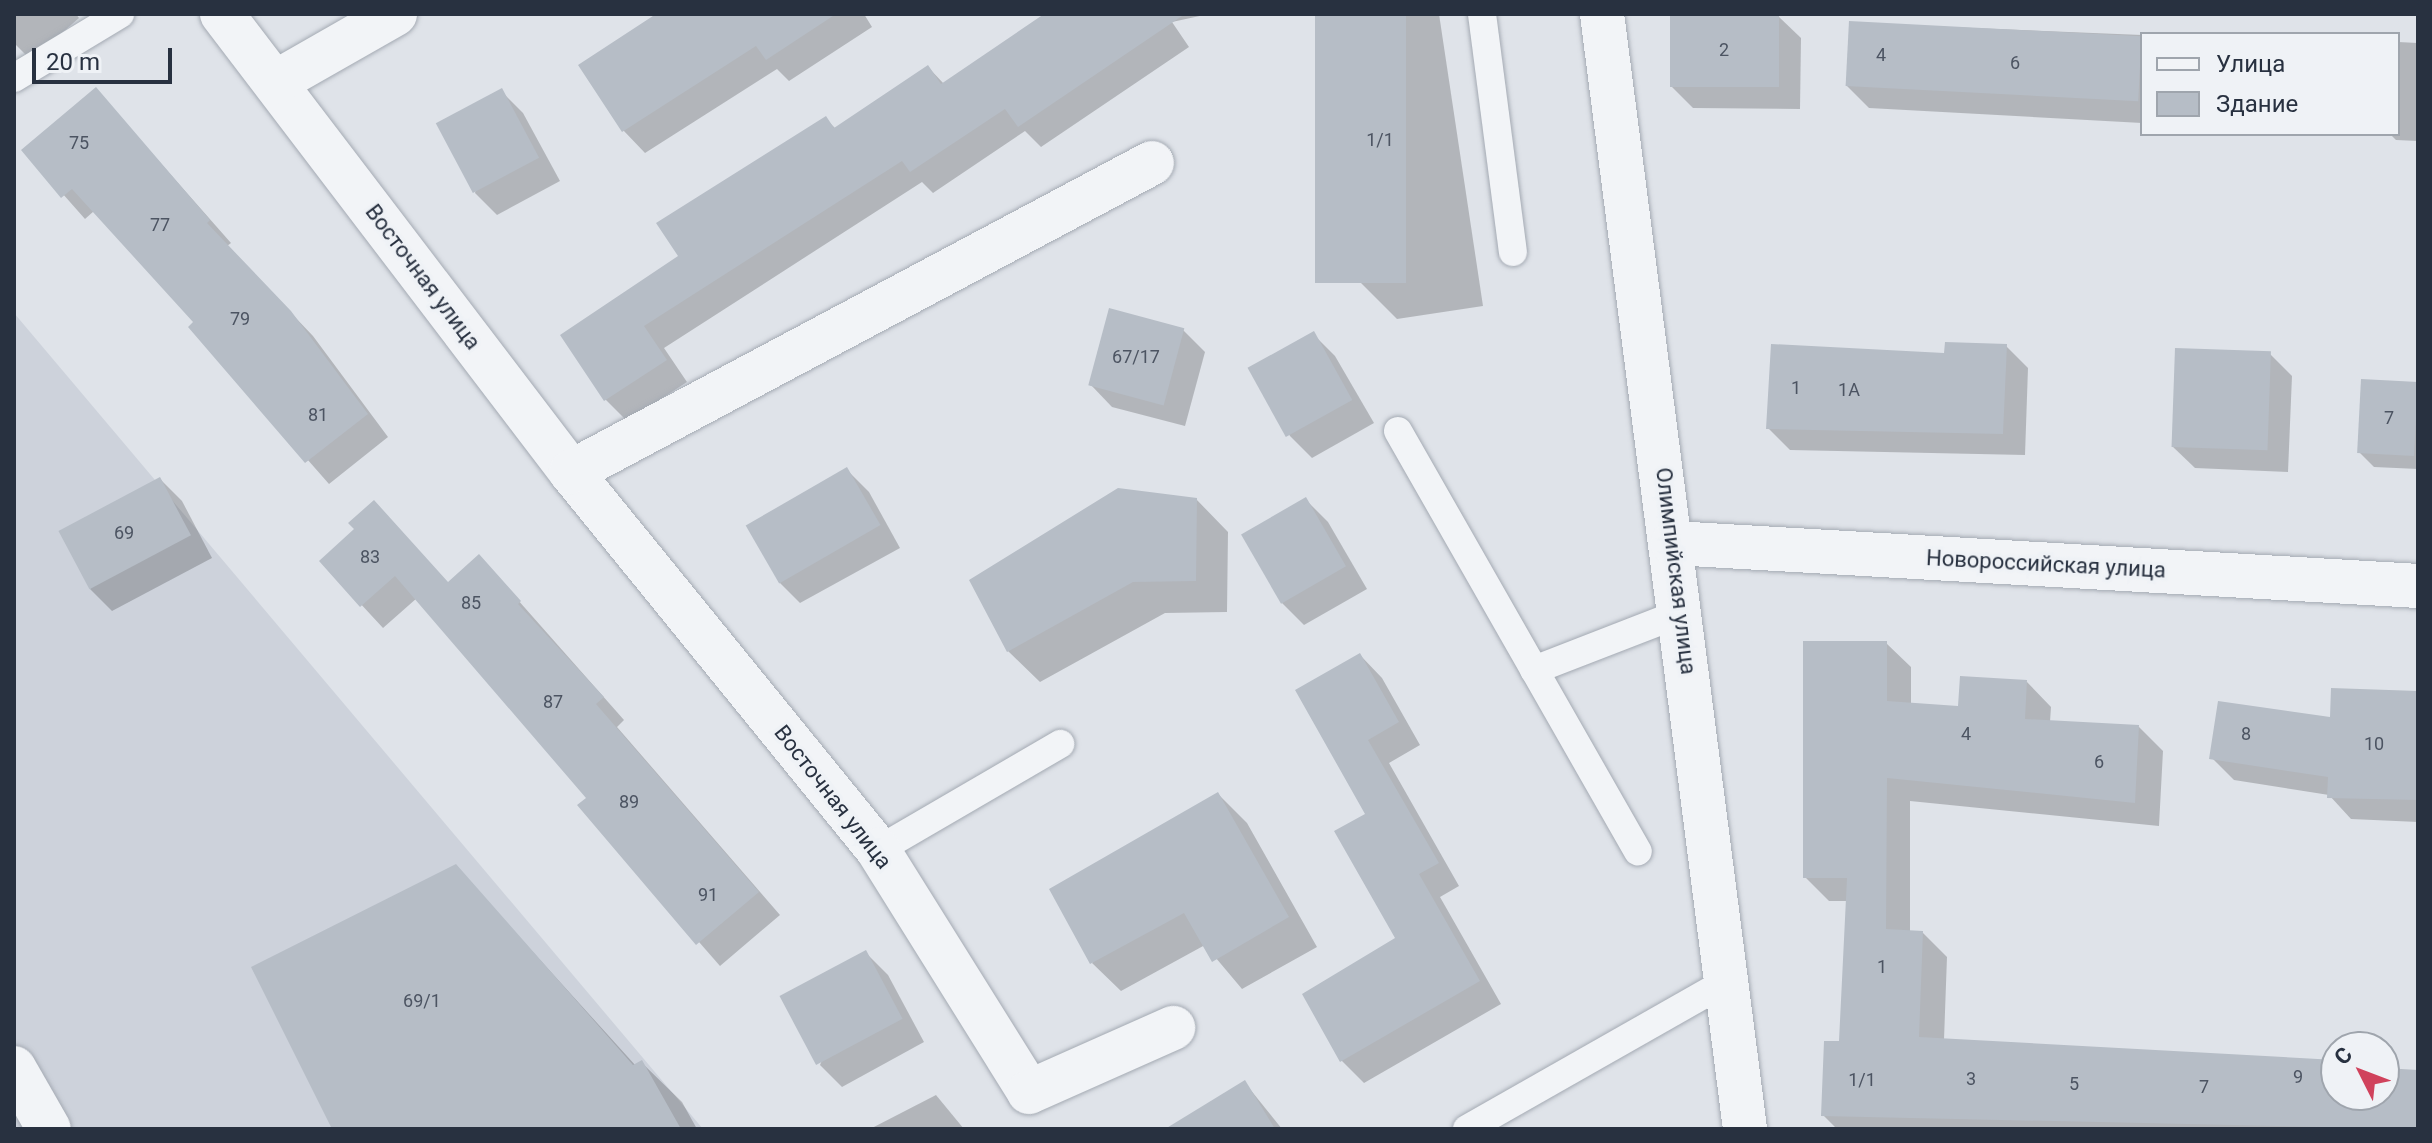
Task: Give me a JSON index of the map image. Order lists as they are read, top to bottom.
{
  "streets": {
    "street": ["Восточная улица", "Новороссийская улица", "Олимпийская улица"]
  },
  "crossings": [
    ["Новороссийская улица", "Олимпийская улица"]
  ],
  "house_numbers": [
    "2",
    "4",
    "6",
    "1/1",
    "75",
    "77",
    "79",
    "67/17",
    "1",
    "1А",
    "81",
    "7",
    "69",
    "83",
    "85",
    "87",
    "4",
    "8",
    "10",
    "6",
    "89",
    "91",
    "1",
    "69/1",
    "9",
    "3",
    "1/1",
    "5",
    "7"
  ],
  "legend": ["Улица", "Здание"],
  "scale_bar": "20 m",
  "north": "top left"
}
